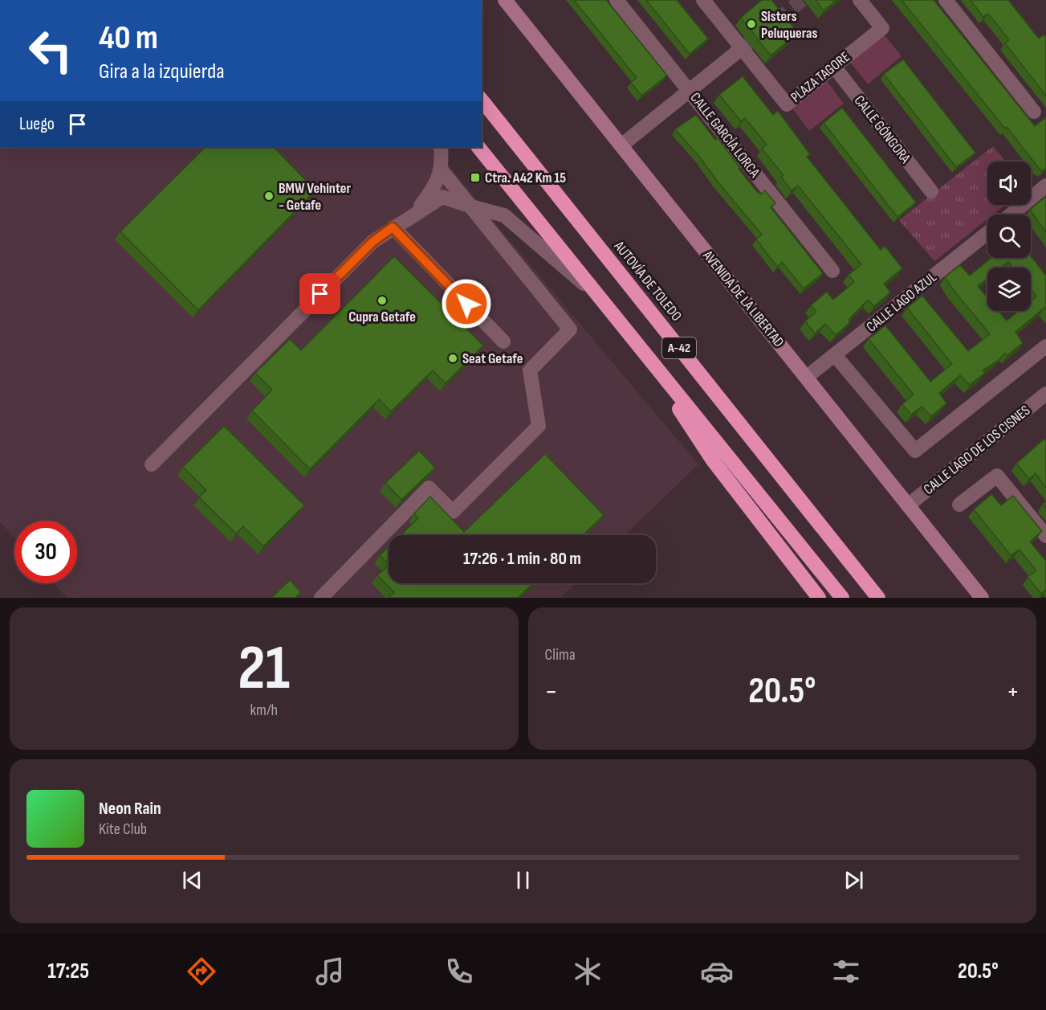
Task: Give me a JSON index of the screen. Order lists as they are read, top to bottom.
{
  "streets": {
    "highway": ["AUTOVÍA DE TOLEDO", "A-42"],
    "street": [
      "PLAZA TAGORE",
      "CALLE GÓNGORA",
      "CALLE GARCÍA LORCA",
      "AVENIDA DE LA LIBERTAD",
      "CALLE LAGO AZUL",
      "CALLE LAGO DE LOS CISNES"
    ]
  },
  "crossings": [
    ["PLAZA TAGORE", "CALLE GÓNGORA"],
    ["AVENIDA DE LA LIBERTAD", "CALLE LAGO AZUL"],
    ["AVENIDA DE LA LIBERTAD", "CALLE LAGO DE LOS CISNES"]
  ],
  "places": {
    "other": [
      "Sisters Peluqueras",
      "BMW Vehinter - Getafe",
      "Cupra Getafe",
      "Seat Getafe"
    ],
    "transit": ["Ctra. A42 Km 15"]
  },
  "page": {
    "turn": ["40 m", "Gira a la izquierda"],
    "then": "Luego",
    "limit": "30",
    "trip": "17:26 · 1 min · 80 m",
    "tile": [
      ["21", "km/h"],
      "Clima"
    ],
    "heat": ["−", "20.5°", "+"],
    "song": ["Neon Rain", "Kite Club"],
    "tabs": ["17:25", "20.5°"]
  }
}
